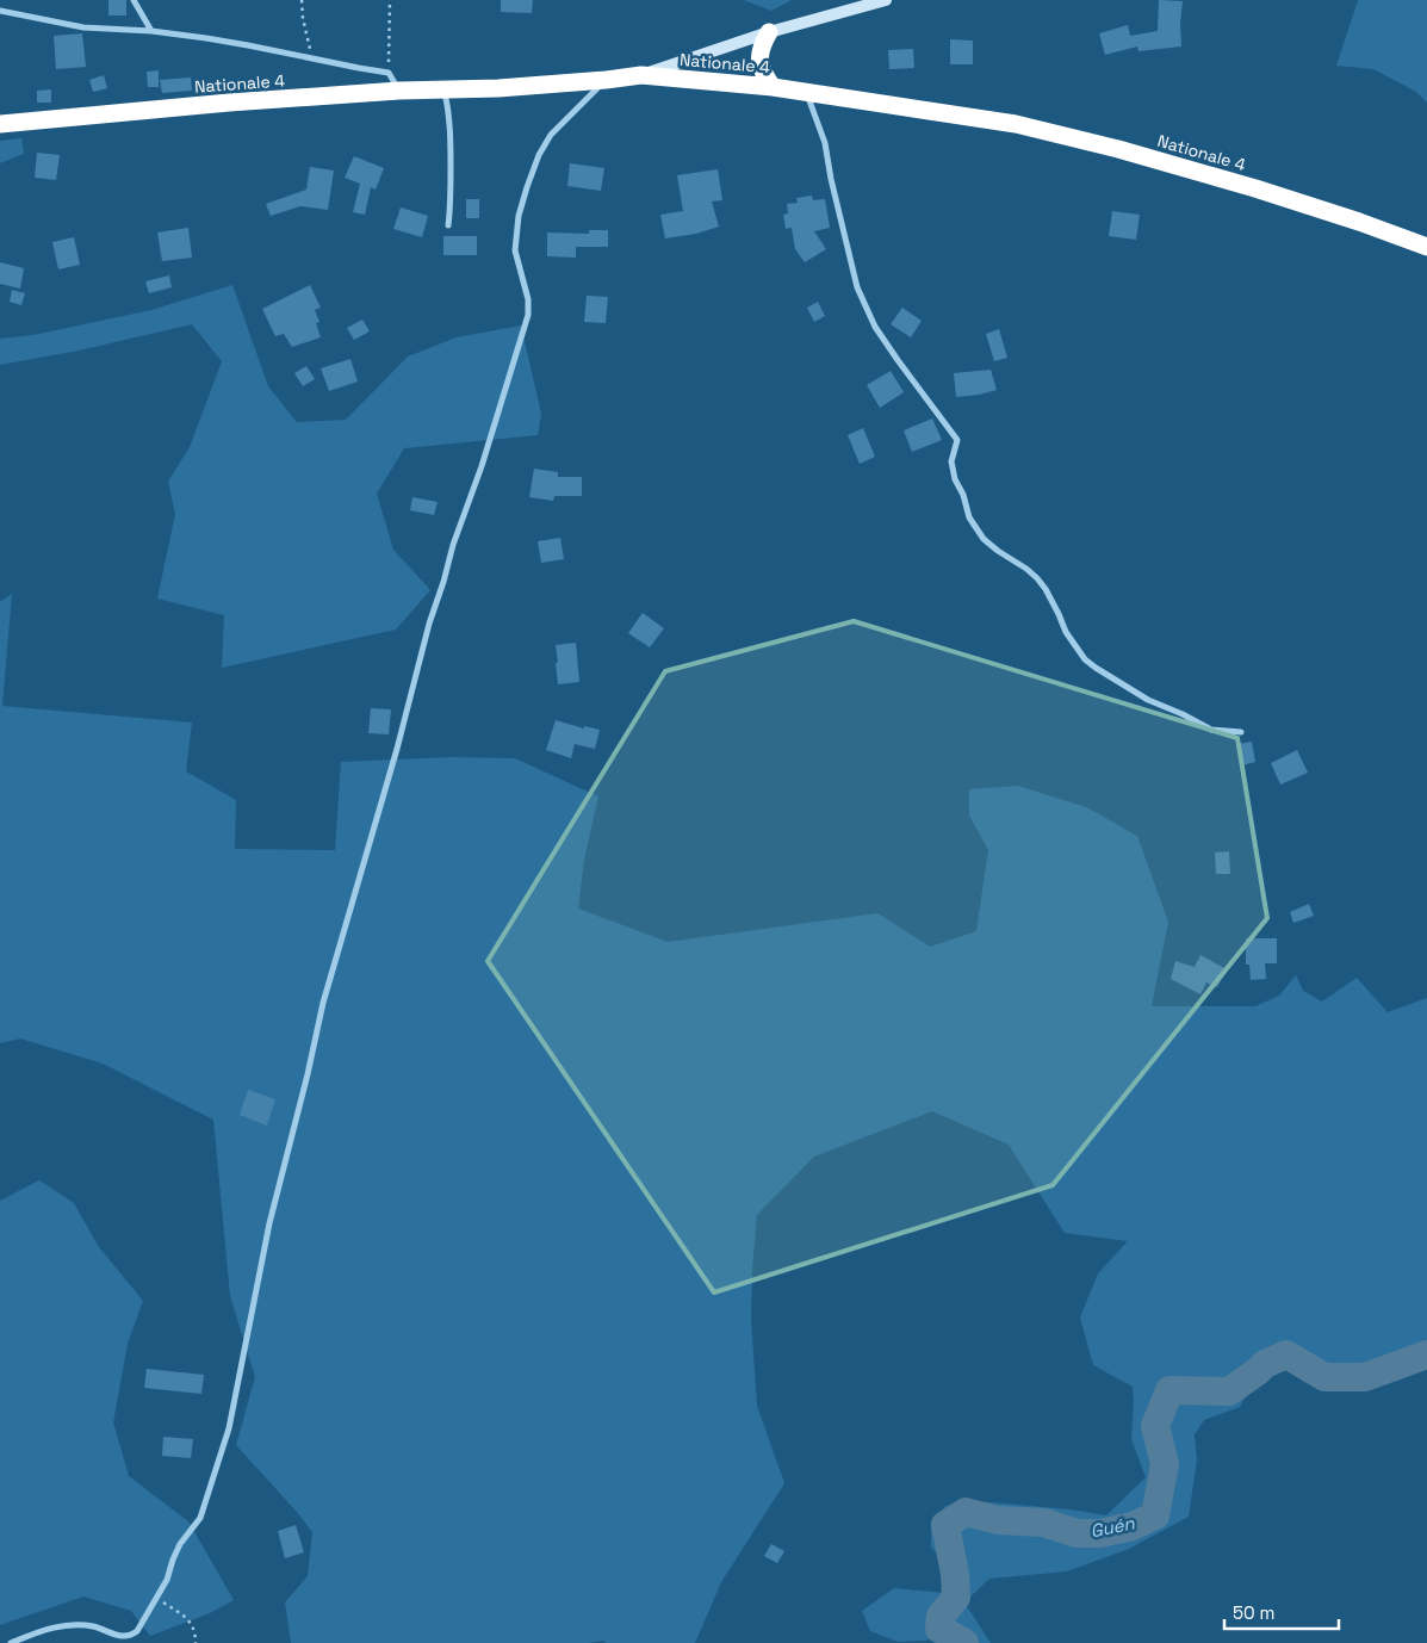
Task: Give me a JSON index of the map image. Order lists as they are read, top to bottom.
{
  "streets": {
    "highway": ["Nationale 4"]
  },
  "water": ["Guén"],
  "scale_bar": "50 m"
}
